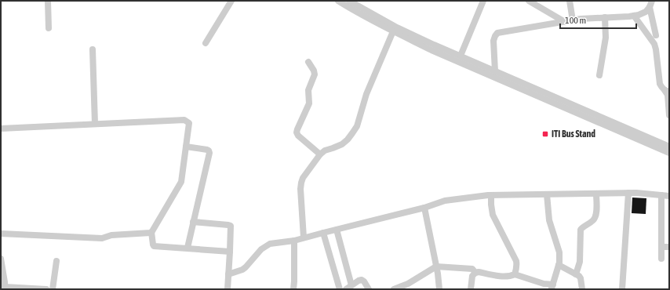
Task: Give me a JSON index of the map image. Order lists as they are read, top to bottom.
{
  "places": {
    "transit": ["ITI Bus Stand"]
  },
  "scale_bar": "100 m"
}
